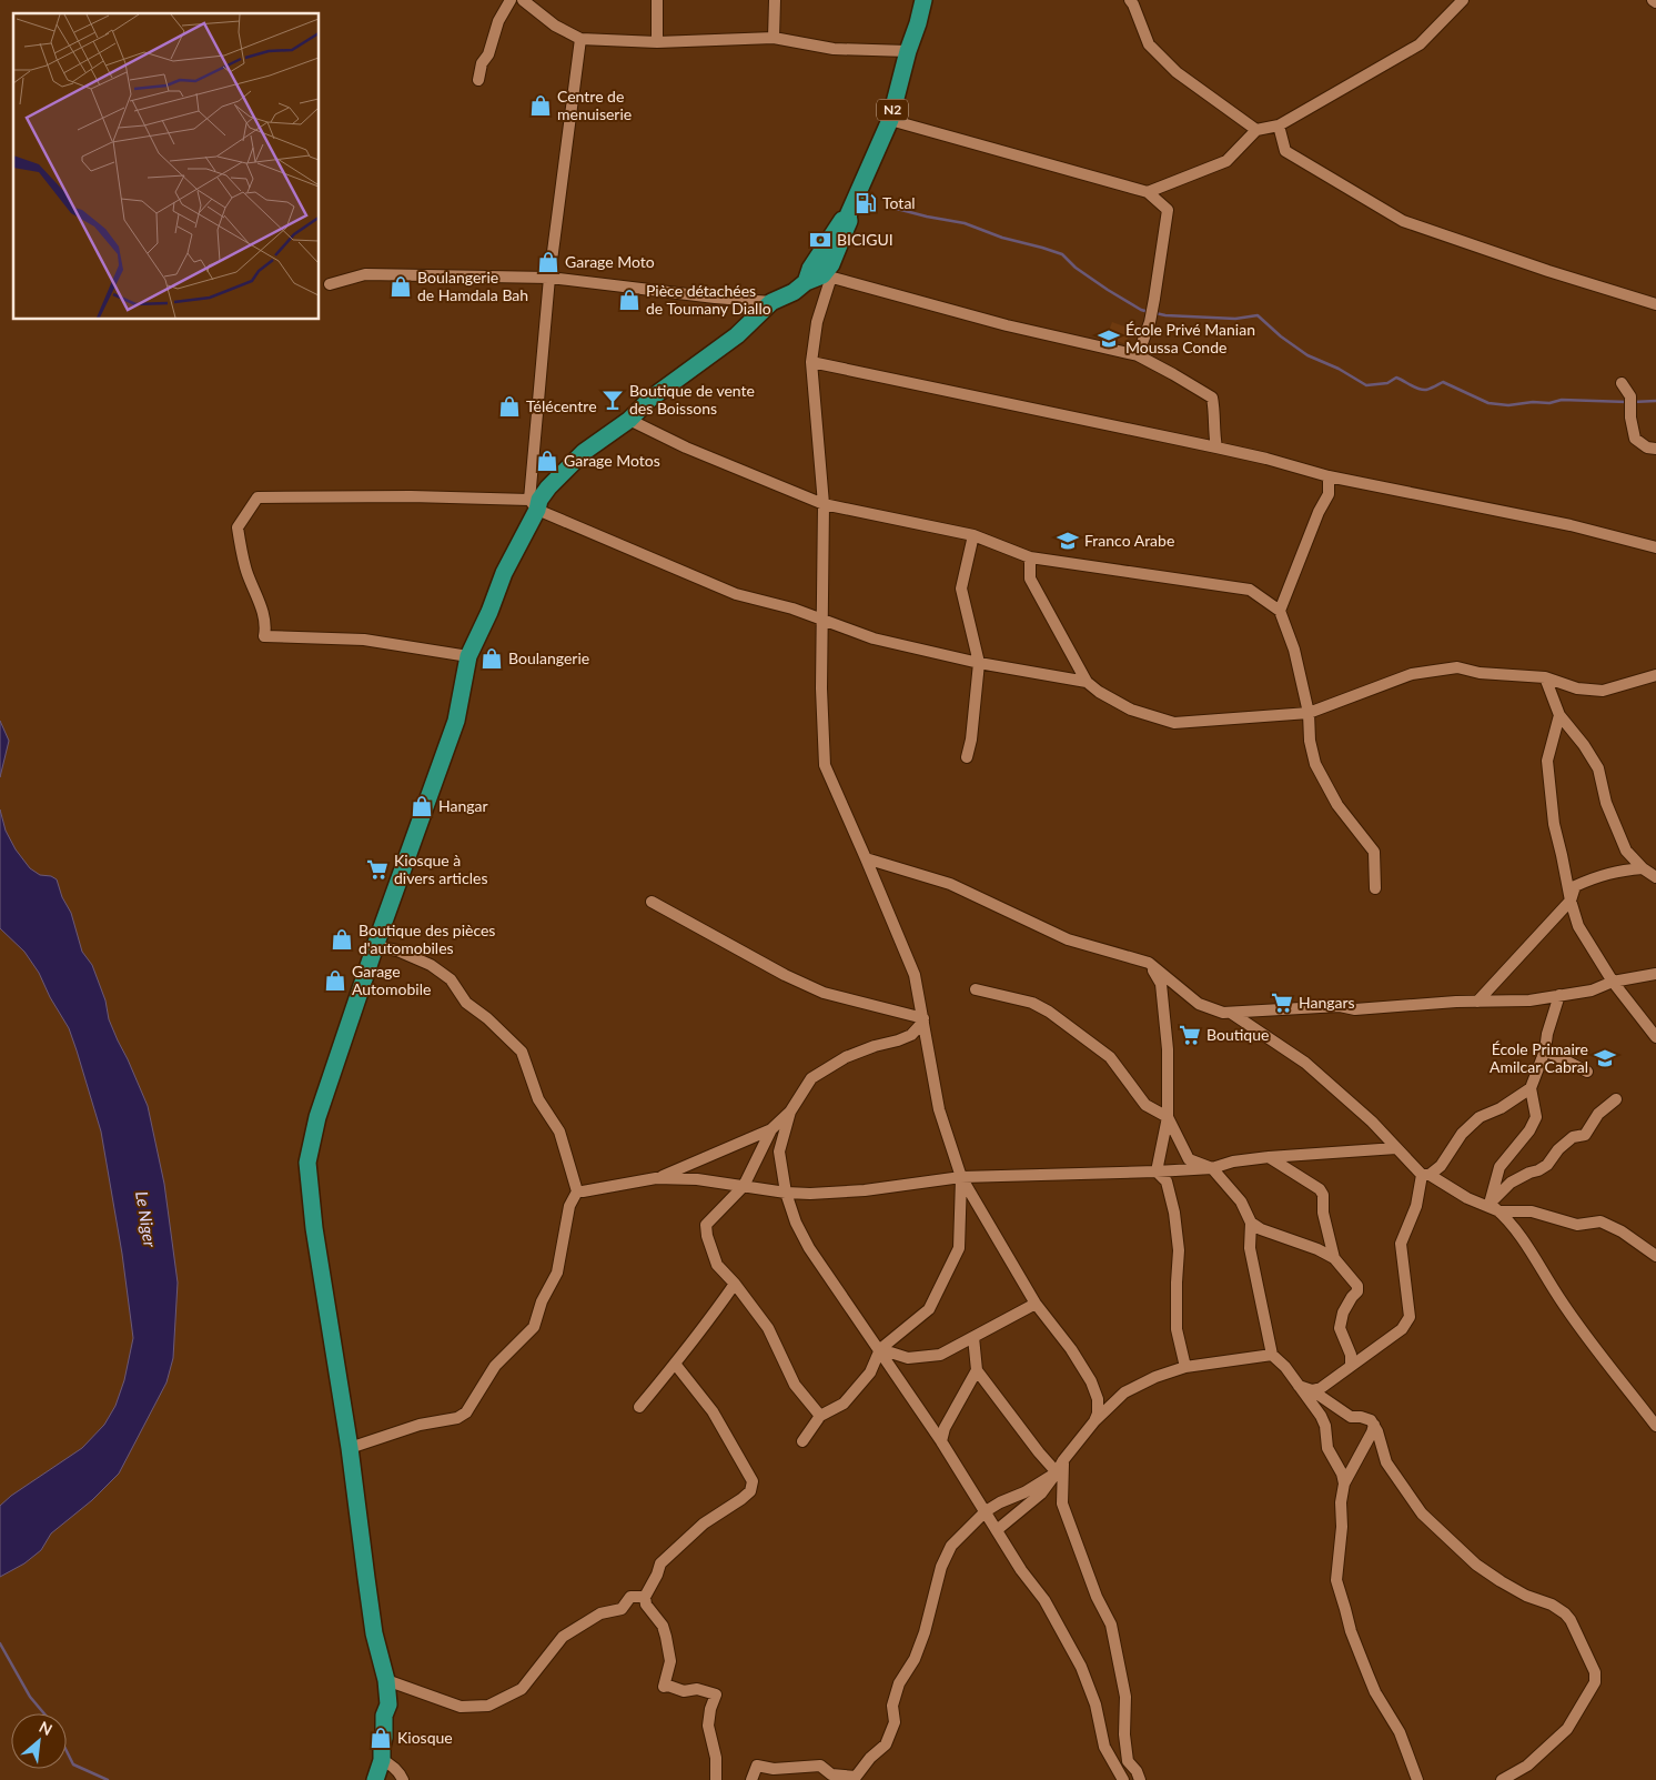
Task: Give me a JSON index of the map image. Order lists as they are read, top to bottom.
{
  "streets": {
    "highway": ["N2"]
  },
  "water": ["Le Niger"],
  "places": {
    "shop": [
      "Centre de menuiserie",
      "Garage Moto",
      "Boulangerie de Hamdala Bah",
      "Pièce détachées de Toumany Diallo",
      "Télécentre",
      "Garage Motos",
      "Boulangerie",
      "Hangar",
      "Boutique des pièces d'automobiles",
      "Garage Automobile",
      "Kiosque"
    ],
    "fuel station": ["Total"],
    "bank": ["BICIGUI"],
    "school or university": ["École Privé Manian Moussa Conde", "Franco Arabe", "École Primaire Amilcar Cabral"],
    "bar": ["Boutique de vente des Boissons"],
    "supermarket": ["Kiosque à divers articles", "Hangars", "Boutique"]
  },
  "north": "top right"
}
